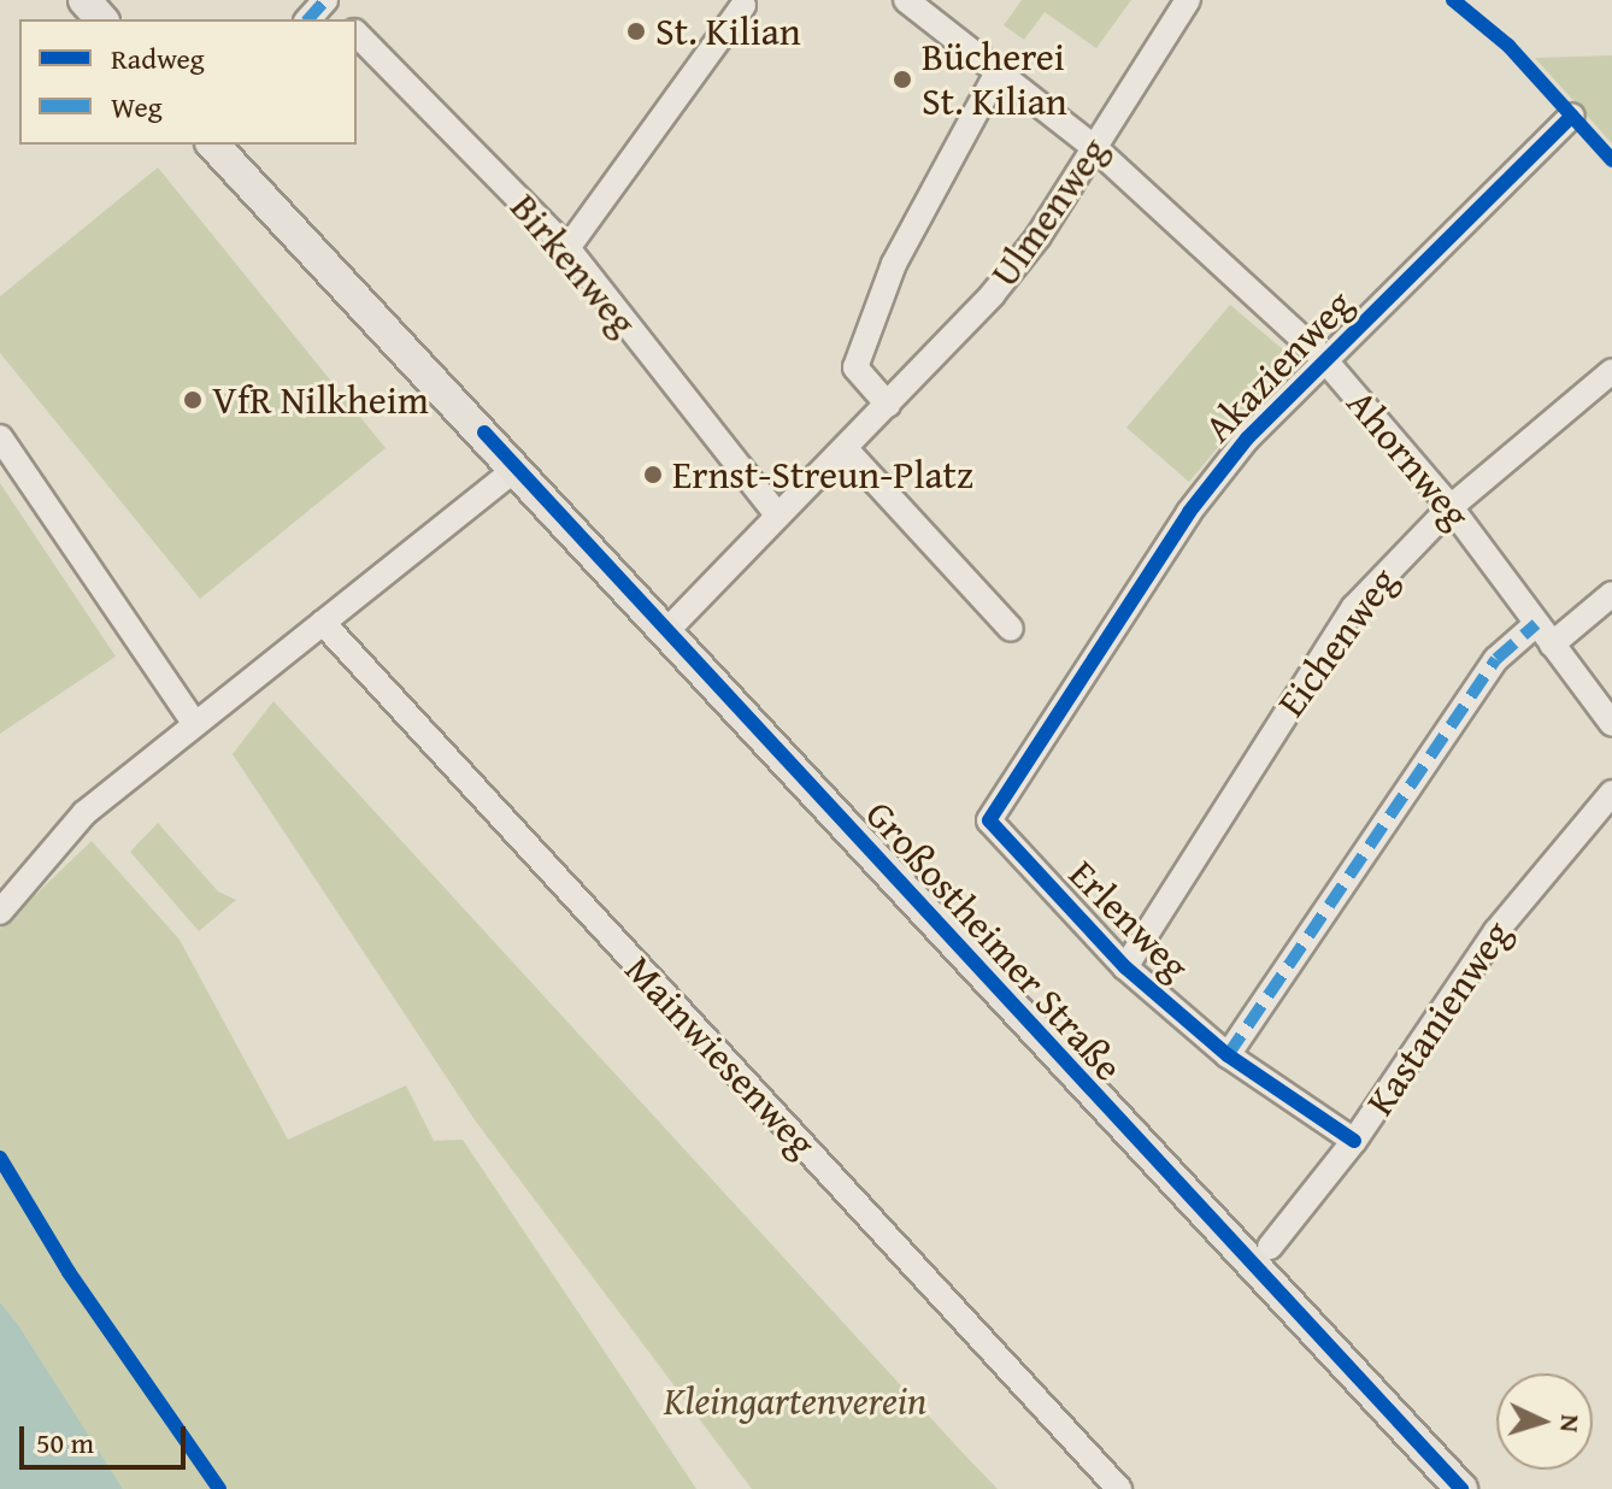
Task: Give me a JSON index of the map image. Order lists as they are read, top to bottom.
{
  "streets": {
    "main road": ["Großostheimer Straße"],
    "street": [
      "Ulmenweg",
      "Birkenweg",
      "Akazienweg",
      "Ahornweg",
      "Eichenweg",
      "Erlenweg",
      "Kastanienweg",
      "Mainwiesenweg"
    ]
  },
  "crossings": [
    ["Ulmenweg", "Birkenweg"],
    ["Ulmenweg", "Ahornweg"],
    ["Ulmenweg", "Großostheimer Straße"],
    ["Akazienweg", "Ahornweg"],
    ["Akazienweg", "Erlenweg"],
    ["Ahornweg", "Eichenweg"],
    ["Eichenweg", "Erlenweg"],
    ["Erlenweg", "Kastanienweg"]
  ],
  "parks": ["Kleingartenverein"],
  "places": [
    "St. Kilian",
    "Bücherei St. Kilian",
    "VfR Nilkheim",
    "Ernst-Streun-Platz"
  ],
  "legend": ["Radweg", "Weg"],
  "scale_bar": "50 m",
  "north": "right"
}
